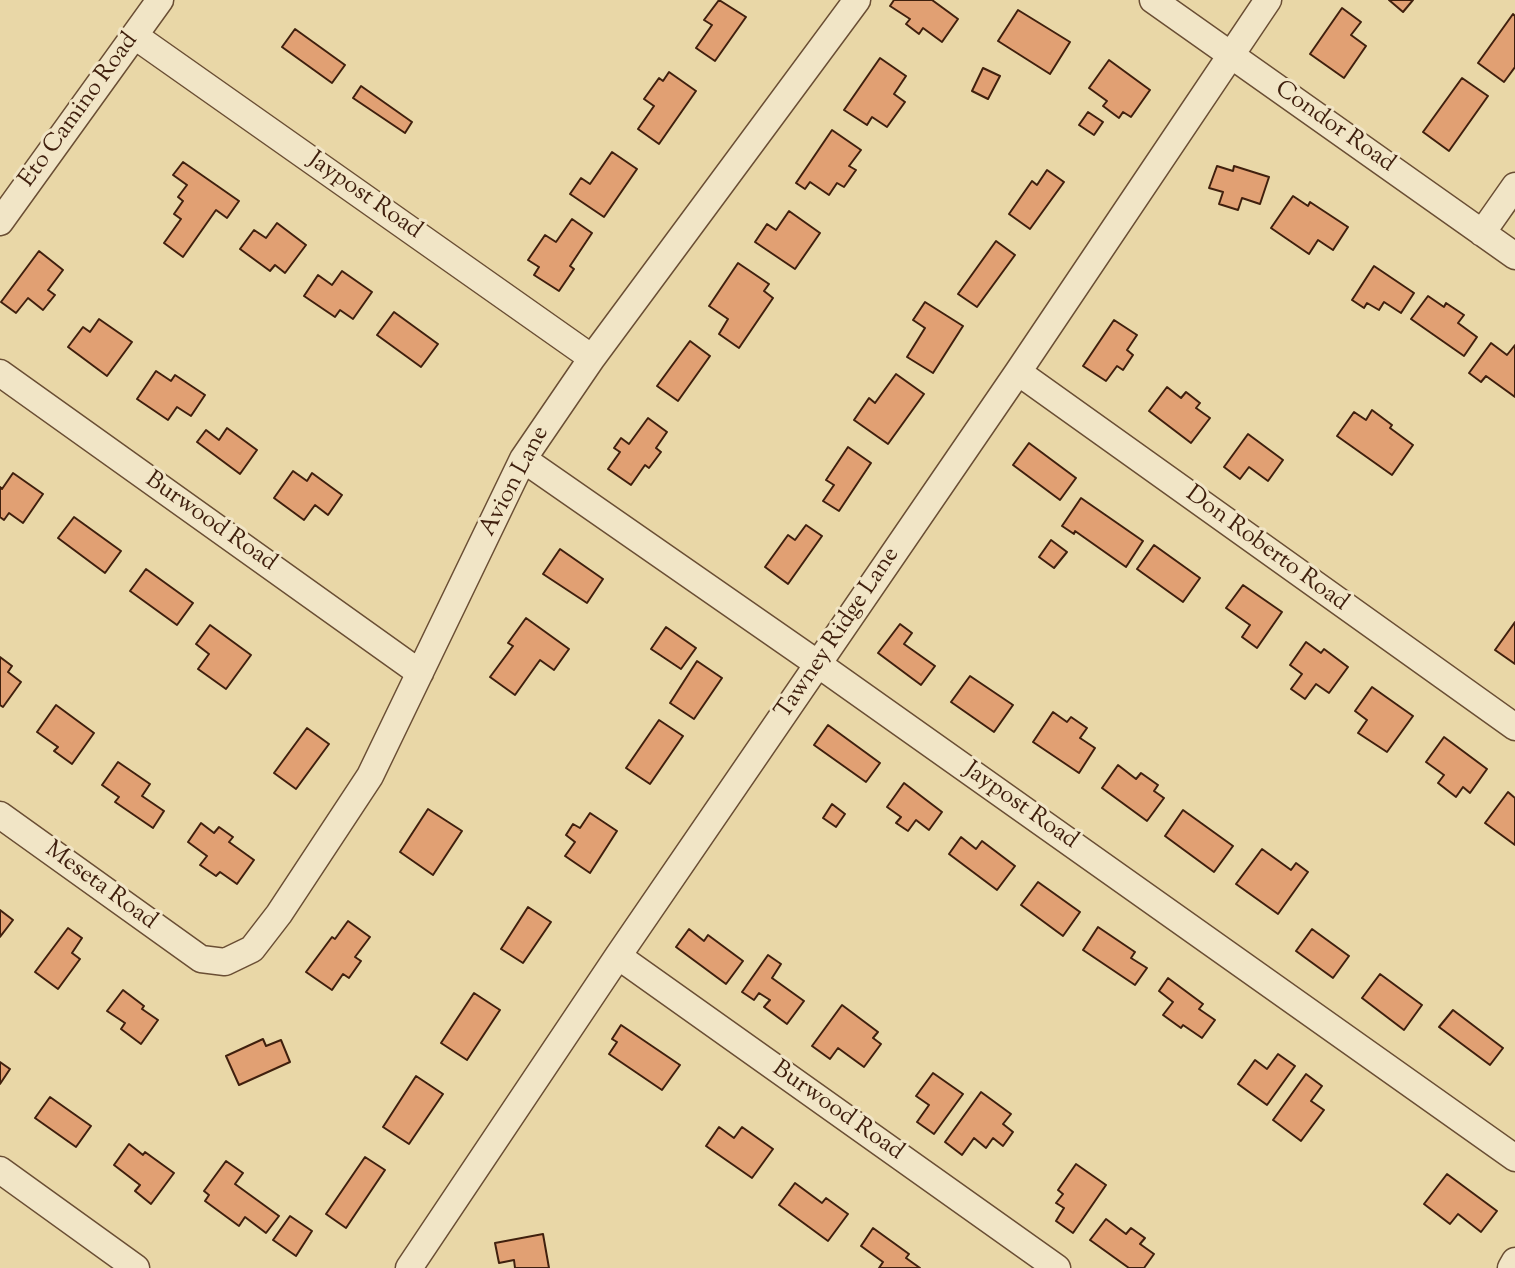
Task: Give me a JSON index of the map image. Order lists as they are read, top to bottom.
{
  "streets": {
    "street": [
      "Eto Camino Road",
      "Condor Road",
      "Jaypost Road",
      "Avion Lane",
      "Burwood Road",
      "Don Roberto Road",
      "Tawney Ridge Lane",
      "Meseta Road"
    ]
  },
  "crossings": [
    ["Eto Camino Road", "Jaypost Road"],
    ["Condor Road", "Tawney Ridge Lane"],
    ["Jaypost Road", "Avion Lane"],
    ["Jaypost Road", "Tawney Ridge Lane"],
    ["Avion Lane", "Burwood Road"],
    ["Avion Lane", "Meseta Road"],
    ["Burwood Road", "Tawney Ridge Lane"],
    ["Don Roberto Road", "Tawney Ridge Lane"]
  ]
}
